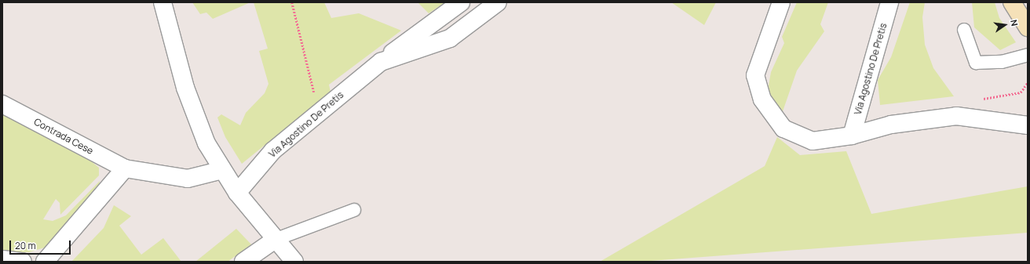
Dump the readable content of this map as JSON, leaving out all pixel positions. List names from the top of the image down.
{
  "streets": {
    "street": ["Via Agostino De Pretis", "Contrada Cese"]
  },
  "scale_bar": "20 m",
  "north": "right"
}
